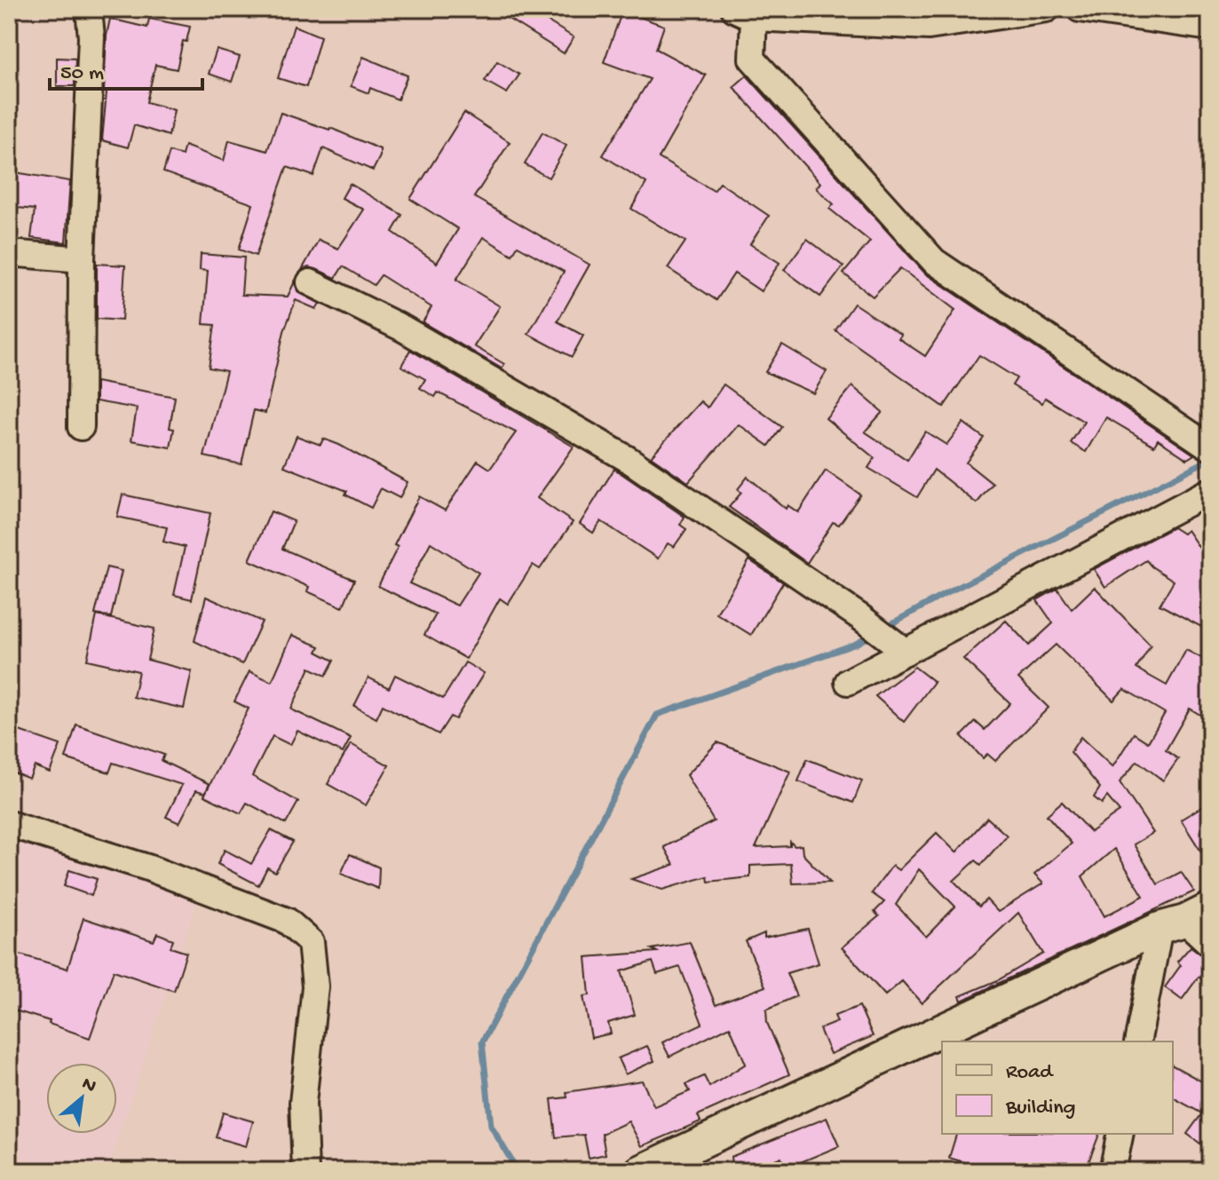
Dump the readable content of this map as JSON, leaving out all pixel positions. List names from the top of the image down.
{
  "legend": ["Road", "Building"],
  "scale_bar": "50 m",
  "north": "top right"
}
